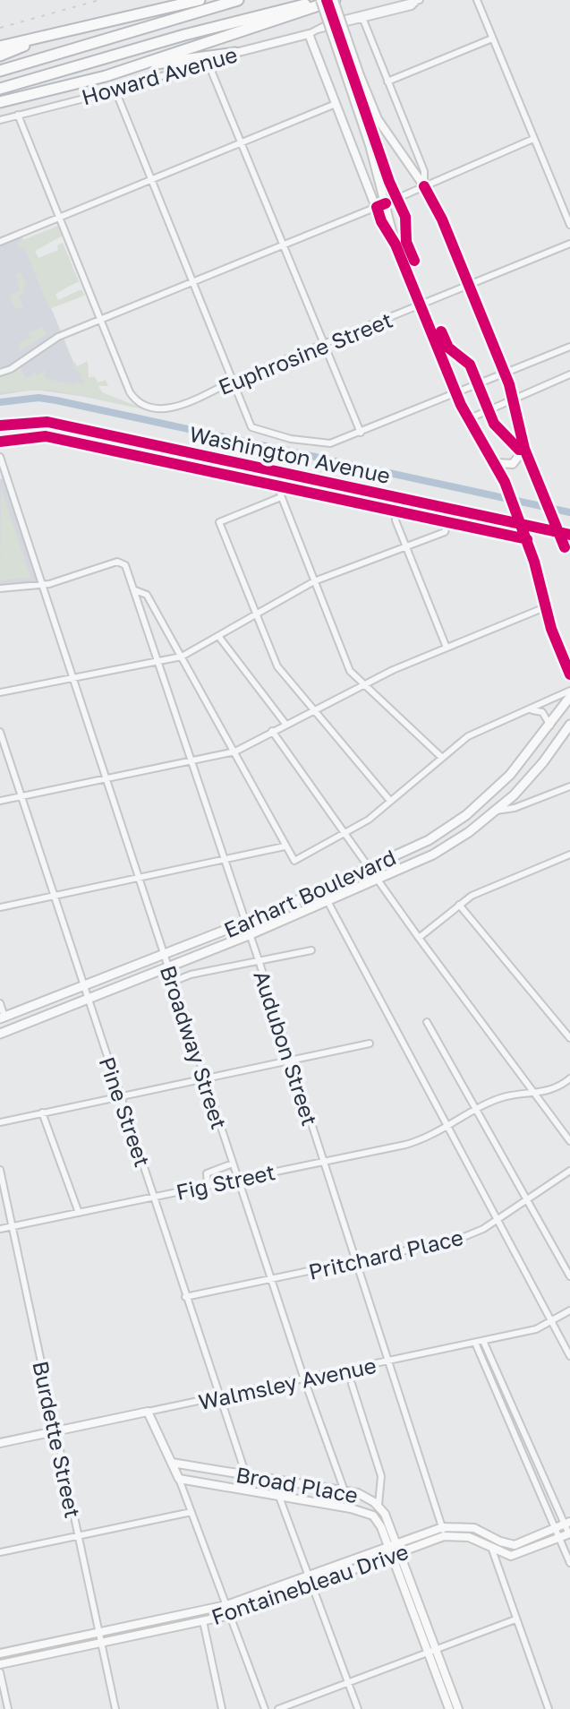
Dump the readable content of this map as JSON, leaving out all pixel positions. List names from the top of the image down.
{
  "streets": {
    "main road": ["Earhart Boulevard"],
    "street": [
      "Howard Avenue",
      "Euphrosine Street",
      "Washington Avenue",
      "Broadway Street",
      "Audubon Street",
      "Pine Street",
      "Fig Street",
      "Pritchard Place",
      "Walmsley Avenue",
      "Burdette Street",
      "Broad Place",
      "Fontainebleau Drive"
    ]
  },
  "crossings": [
    ["Earhart Boulevard", "Broadway Street"],
    ["Earhart Boulevard", "Audubon Street"],
    ["Earhart Boulevard", "Pine Street"],
    ["Broadway Street", "Audubon Street"],
    ["Broadway Street", "Fig Street"],
    ["Broadway Street", "Pritchard Place"],
    ["Broadway Street", "Walmsley Avenue"],
    ["Broadway Street", "Broad Place"],
    ["Audubon Street", "Fig Street"],
    ["Audubon Street", "Pritchard Place"],
    ["Audubon Street", "Walmsley Avenue"],
    ["Audubon Street", "Fontainebleau Drive"],
    ["Pine Street", "Fig Street"],
    ["Pine Street", "Pritchard Place"],
    ["Pine Street", "Walmsley Avenue"],
    ["Pine Street", "Broad Place"],
    ["Fig Street", "Burdette Street"],
    ["Walmsley Avenue", "Burdette Street"],
    ["Burdette Street", "Fontainebleau Drive"],
    ["Broad Place", "Fontainebleau Drive"]
  ]
}
